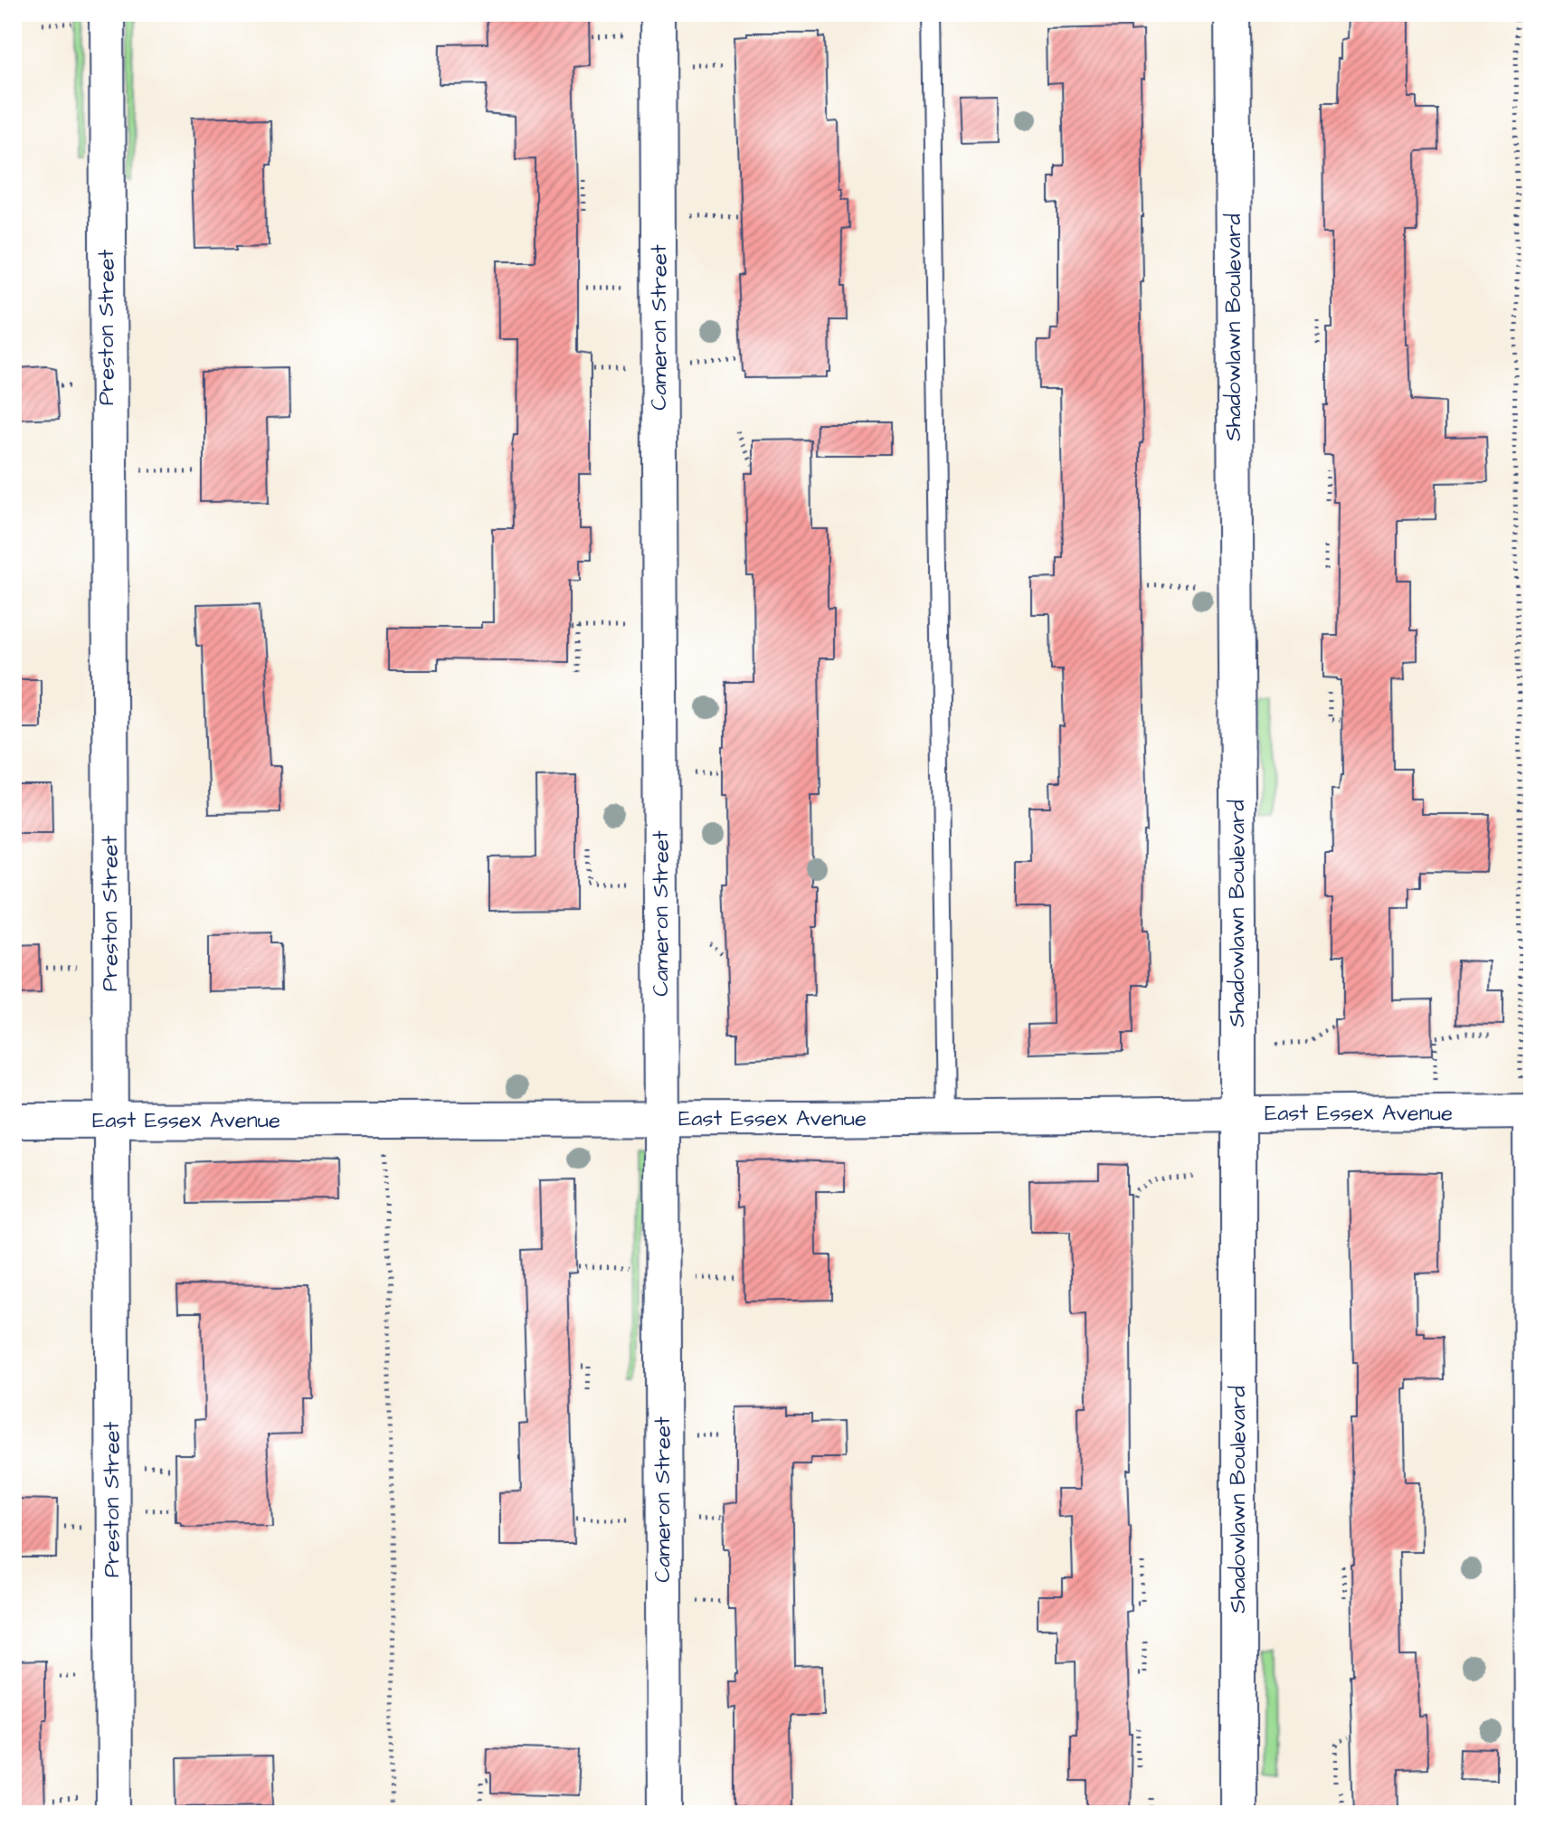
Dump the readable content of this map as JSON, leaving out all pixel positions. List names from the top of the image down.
{
  "streets": {
    "street": [
      "Preston Street",
      "Cameron Street",
      "Shadowlawn Boulevard",
      "East Essex Avenue"
    ]
  },
  "crossings": [
    ["Preston Street", "East Essex Avenue"],
    ["Cameron Street", "East Essex Avenue"],
    ["Shadowlawn Boulevard", "East Essex Avenue"]
  ]
}
